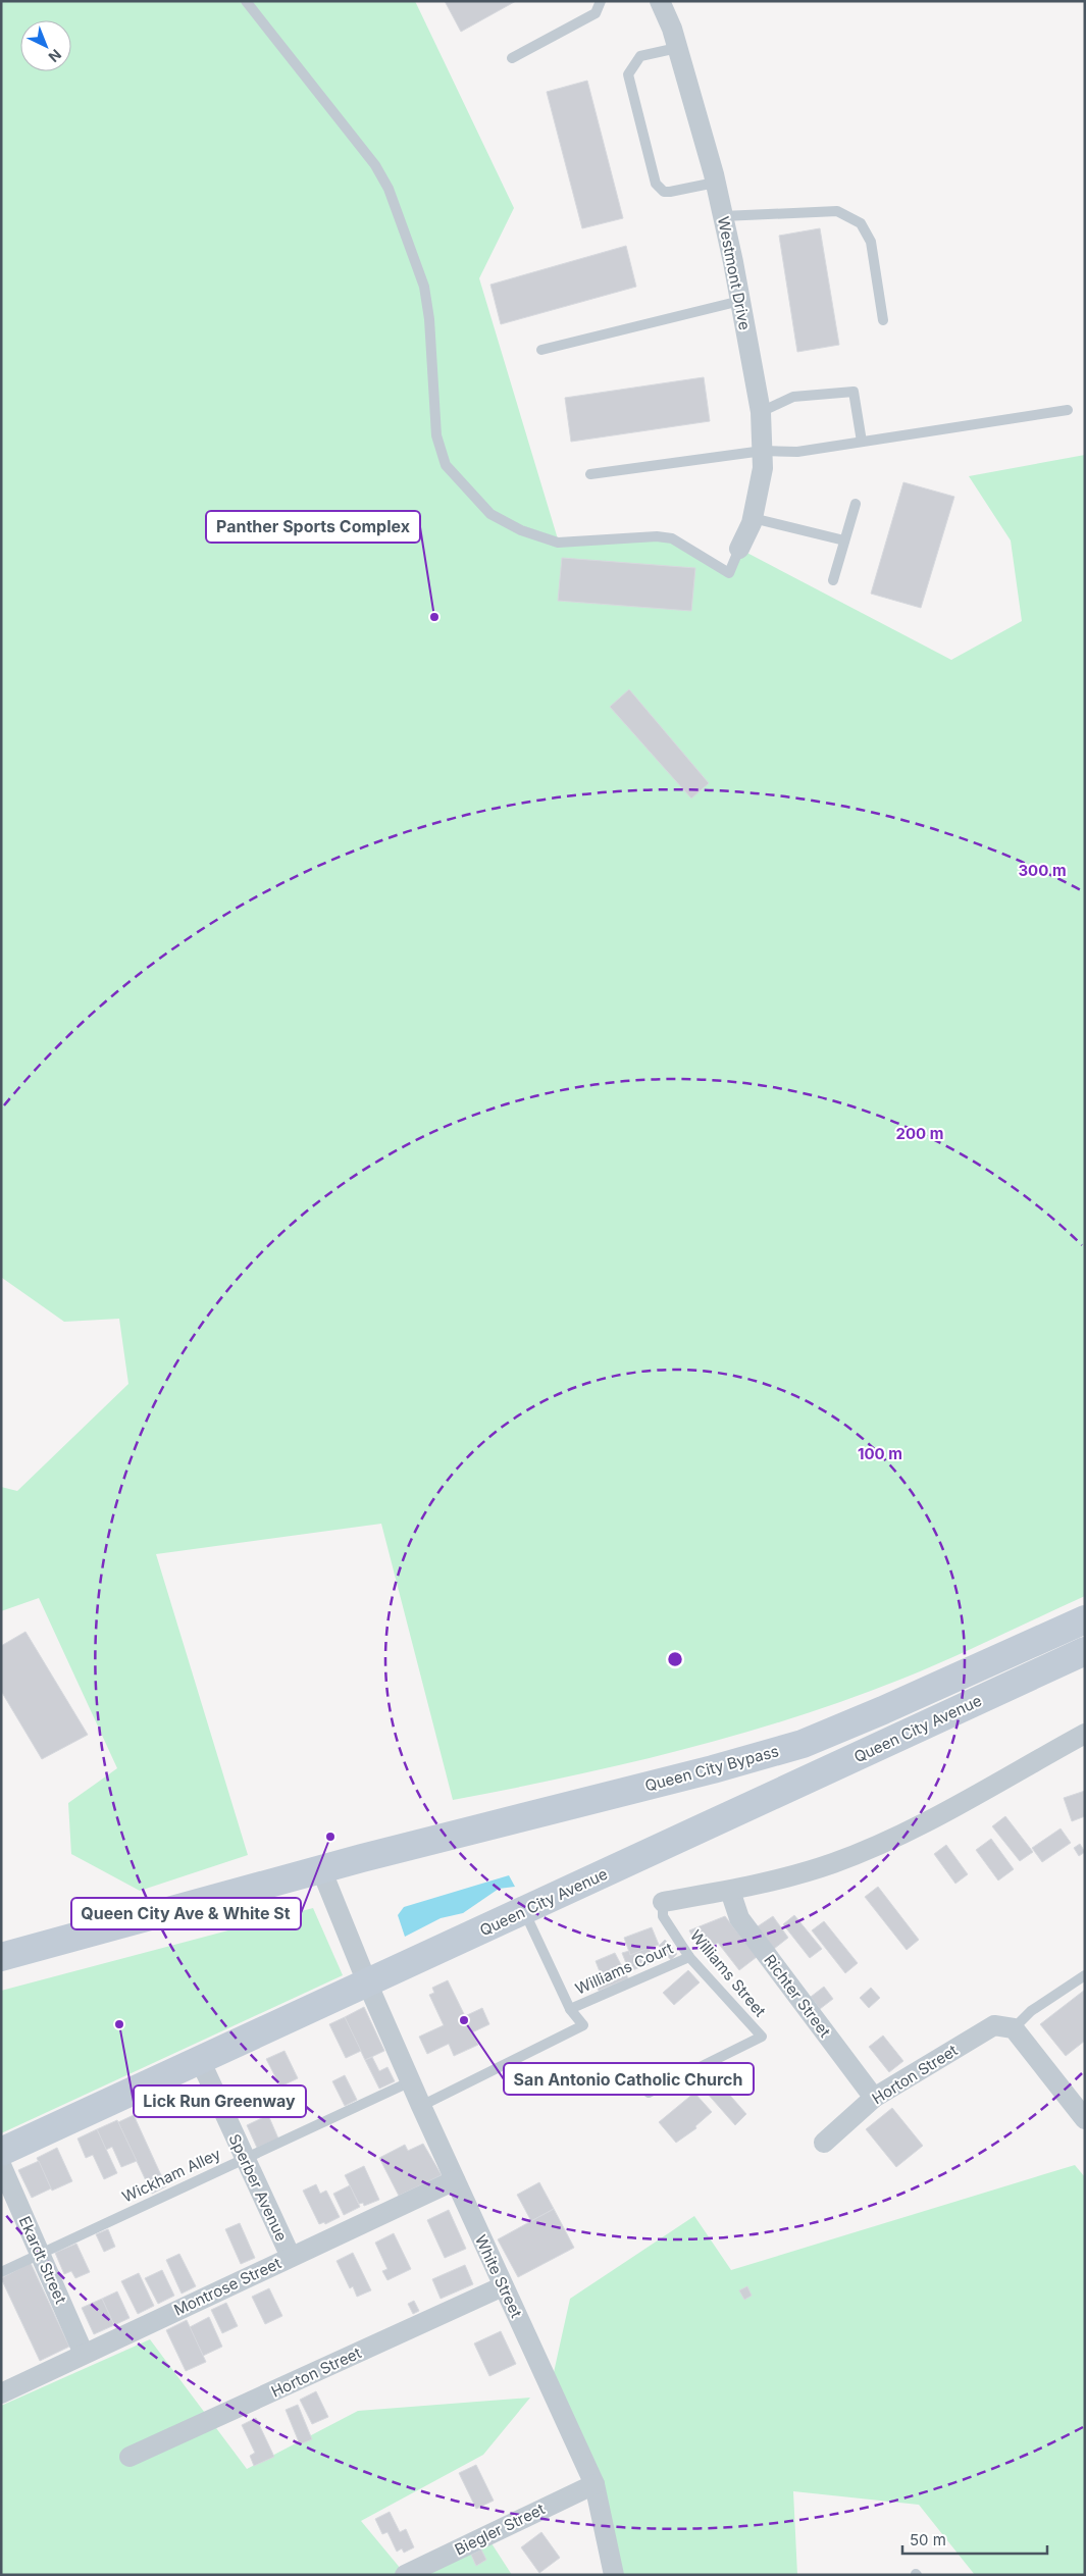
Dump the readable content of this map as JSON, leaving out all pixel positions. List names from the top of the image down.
{
  "streets": {
    "main road": ["Queen City Avenue", "Queen City Bypass"],
    "street": [
      "Westmont Drive",
      "Richter Street",
      "Horton Street",
      "Sperber Avenue",
      "Ekardt Street",
      "White Street",
      "Montrose Street",
      "Biegler Street"
    ],
    "lane": ["Williams Court", "Williams Street", "Wickham Alley"]
  },
  "crossings": [
    ["Queen City Avenue", "Sperber Avenue"],
    ["Queen City Avenue", "White Street"],
    ["Queen City Bypass", "White Street"],
    ["Williams Court", "Williams Street"],
    ["Richter Street", "Horton Street"],
    ["Horton Street", "White Street"],
    ["Wickham Alley", "Sperber Avenue"],
    ["Wickham Alley", "Ekardt Street"],
    ["Wickham Alley", "White Street"],
    ["Sperber Avenue", "Montrose Street"],
    ["Ekardt Street", "Montrose Street"],
    ["White Street", "Montrose Street"],
    ["White Street", "Biegler Street"]
  ],
  "places": [
    "Panther Sports Complex",
    "Queen City Ave & White St",
    "San Antonio Catholic Church",
    "Lick Run Greenway"
  ],
  "scale_bar": "50 m",
  "north": "bottom right",
  "rings": ["300 m", "200 m", "100 m"]
}
